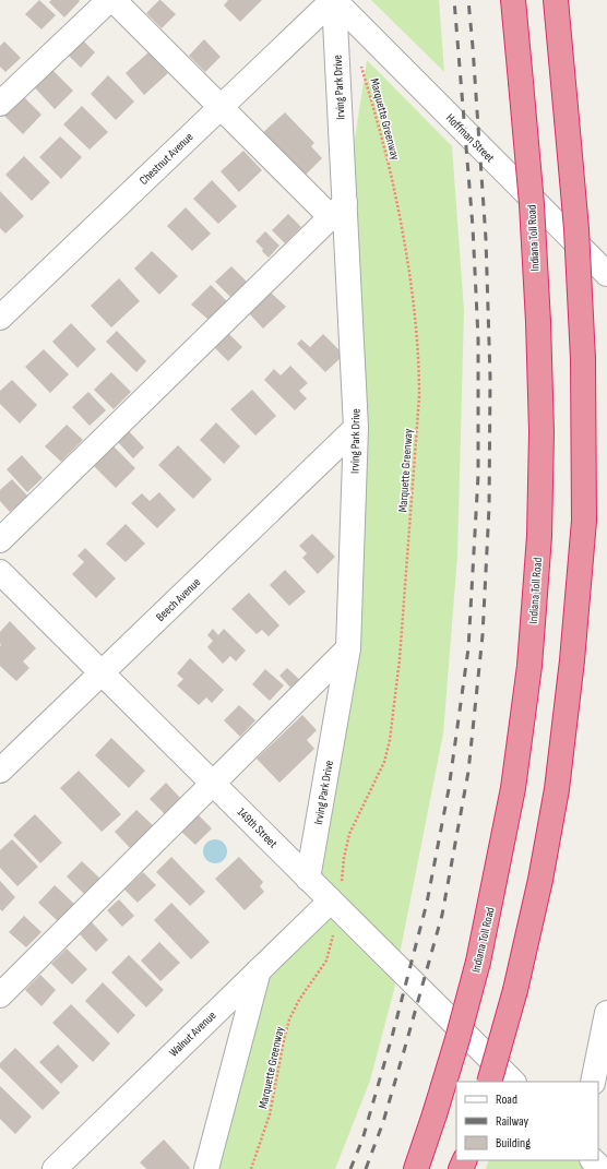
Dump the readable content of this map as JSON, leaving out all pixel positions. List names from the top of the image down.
{
  "streets": {
    "highway": ["Indiana Toll Road"],
    "street": [
      "Irving Park Drive",
      "Hoffman Street",
      "Chestnut Avenue",
      "Beech Avenue",
      "149th Street",
      "Walnut Avenue"
    ],
    "path": ["Marquette Greenway"]
  },
  "crossings": [
    ["Irving Park Drive", "Hoffman Street"],
    ["Irving Park Drive", "Chestnut Avenue"],
    ["Irving Park Drive", "Beech Avenue"],
    ["Irving Park Drive", "149th Street"],
    ["Hoffman Street", "Chestnut Avenue"],
    ["Beech Avenue", "149th Street"],
    ["149th Street", "Walnut Avenue"]
  ],
  "legend": ["Road", "Railway", "Building"]
}
